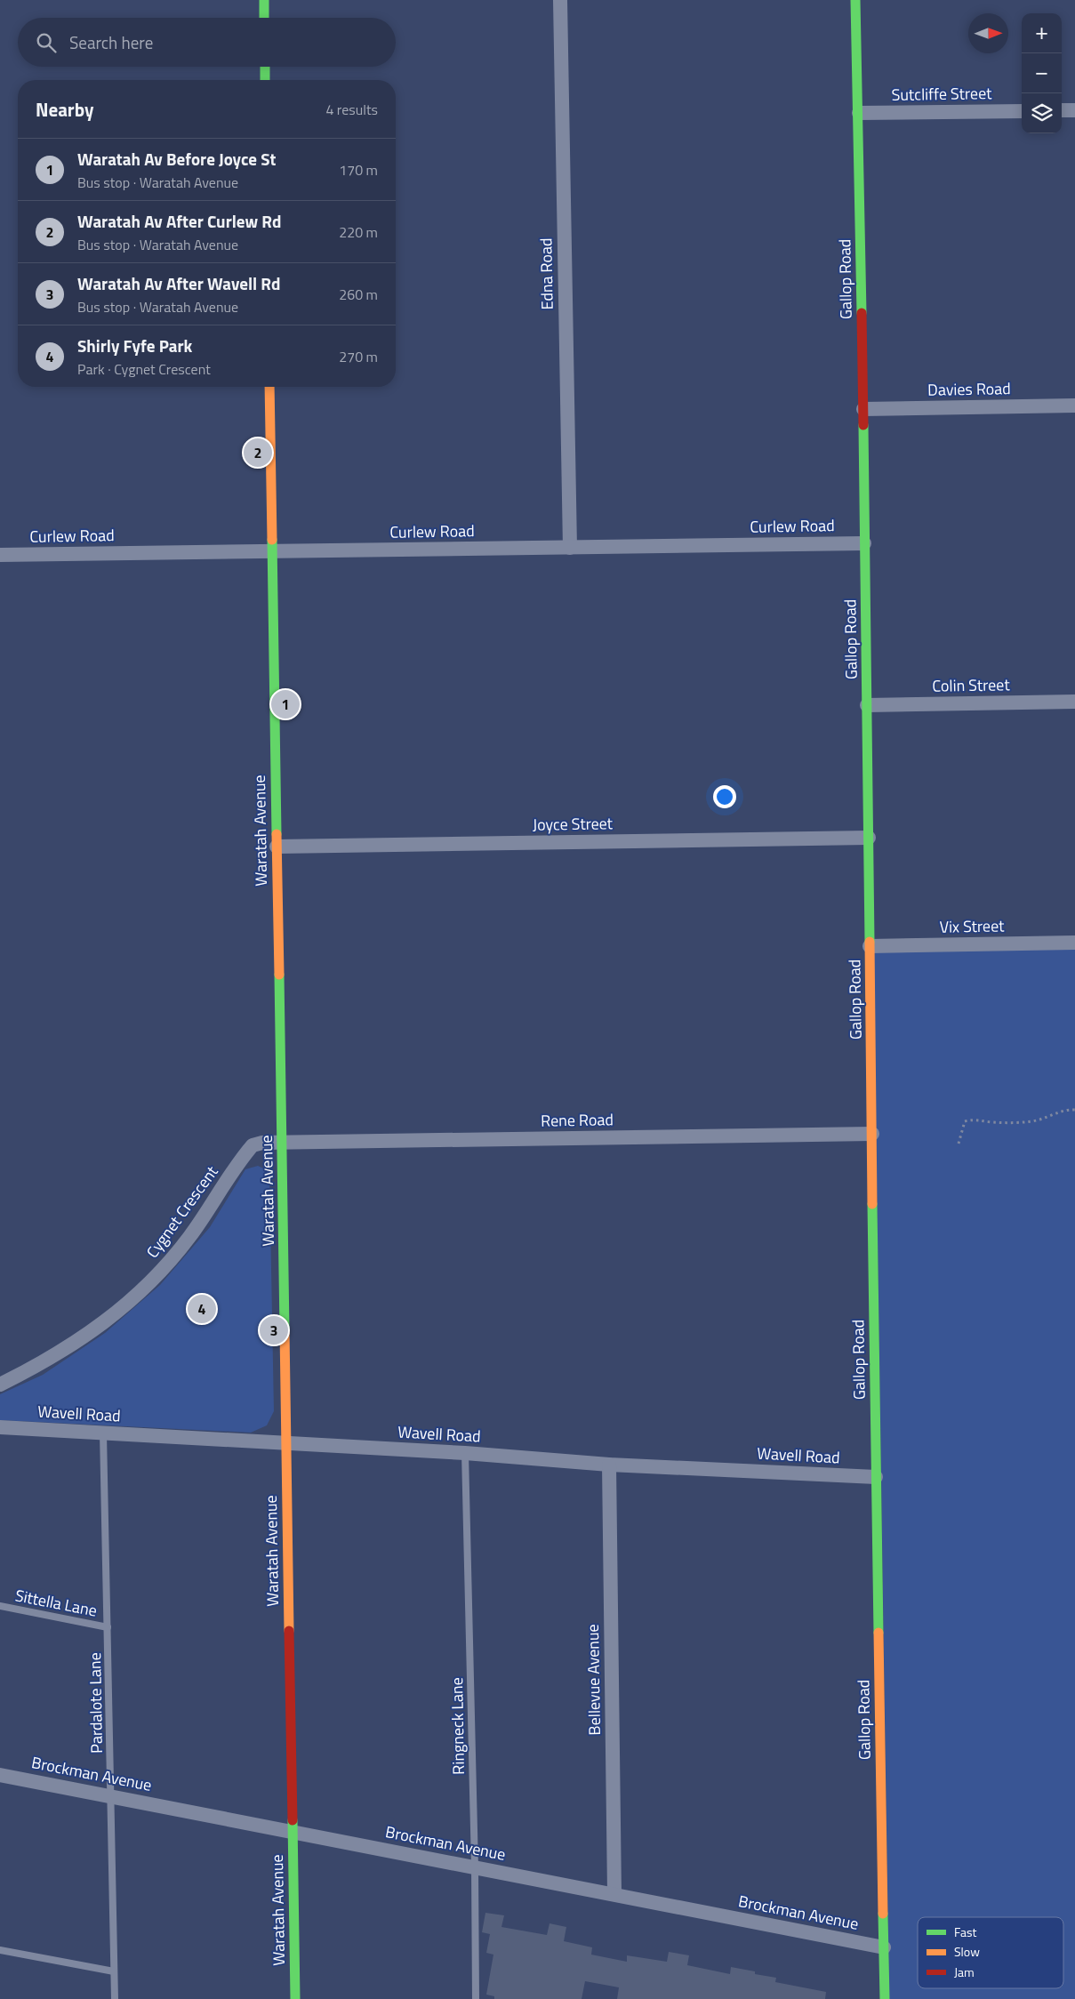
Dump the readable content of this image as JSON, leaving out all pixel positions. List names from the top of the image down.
{
  "streets": {
    "street": [
      "Sutcliffe Street",
      "Edna Road",
      "Gallop Road",
      "Davies Road",
      "Curlew Road",
      "Colin Street",
      "Joyce Street",
      "Waratah Avenue",
      "Vix Street",
      "Rene Road",
      "Cygnet Crescent",
      "Wavell Road",
      "Bellevue Avenue",
      "Brockman Avenue"
    ],
    "lane": ["Sittella Lane", "Pardalote Lane", "Ringneck Lane"]
  },
  "crossings": [
    ["Sutcliffe Street", "Gallop Road"],
    ["Edna Road", "Curlew Road"],
    ["Gallop Road", "Davies Road"],
    ["Gallop Road", "Curlew Road"],
    ["Gallop Road", "Colin Street"],
    ["Gallop Road", "Joyce Street"],
    ["Gallop Road", "Vix Street"],
    ["Gallop Road", "Rene Road"],
    ["Gallop Road", "Wavell Road"],
    ["Gallop Road", "Brockman Avenue"],
    ["Curlew Road", "Waratah Avenue"],
    ["Joyce Street", "Waratah Avenue"],
    ["Waratah Avenue", "Rene Road"],
    ["Waratah Avenue", "Cygnet Crescent"],
    ["Waratah Avenue", "Wavell Road"],
    ["Waratah Avenue", "Brockman Avenue"],
    ["Rene Road", "Cygnet Crescent"],
    ["Wavell Road", "Bellevue Avenue"],
    ["Wavell Road", "Pardalote Lane"],
    ["Wavell Road", "Ringneck Lane"],
    ["Sittella Lane", "Pardalote Lane"],
    ["Bellevue Avenue", "Brockman Avenue"],
    ["Pardalote Lane", "Brockman Avenue"],
    ["Ringneck Lane", "Brockman Avenue"]
  ],
  "legend": ["Fast", "Slow", "Jam"],
  "north": "right",
  "page": {
    "map_buttons": ["+", "−"],
    "search": "Search here",
    "heading": ["Nearby", "4 results"],
    "list": [
      {
        "mark": "1",
        "name": "Waratah Av Before Joyce St",
        "note": "Bus stop · Waratah Avenue",
        "value": "170 m"
      },
      {
        "mark": "2",
        "name": "Waratah Av After Curlew Rd",
        "note": "Bus stop · Waratah Avenue",
        "value": "220 m"
      },
      {
        "mark": "3",
        "name": "Waratah Av After Wavell Rd",
        "note": "Bus stop · Waratah Avenue",
        "value": "260 m"
      },
      {
        "mark": "4",
        "name": "Shirly Fyfe Park",
        "note": "Park · Cygnet Crescent",
        "value": "270 m"
      }
    ],
    "pins": [
      "2",
      "1",
      "4",
      "3"
    ]
  }
}
